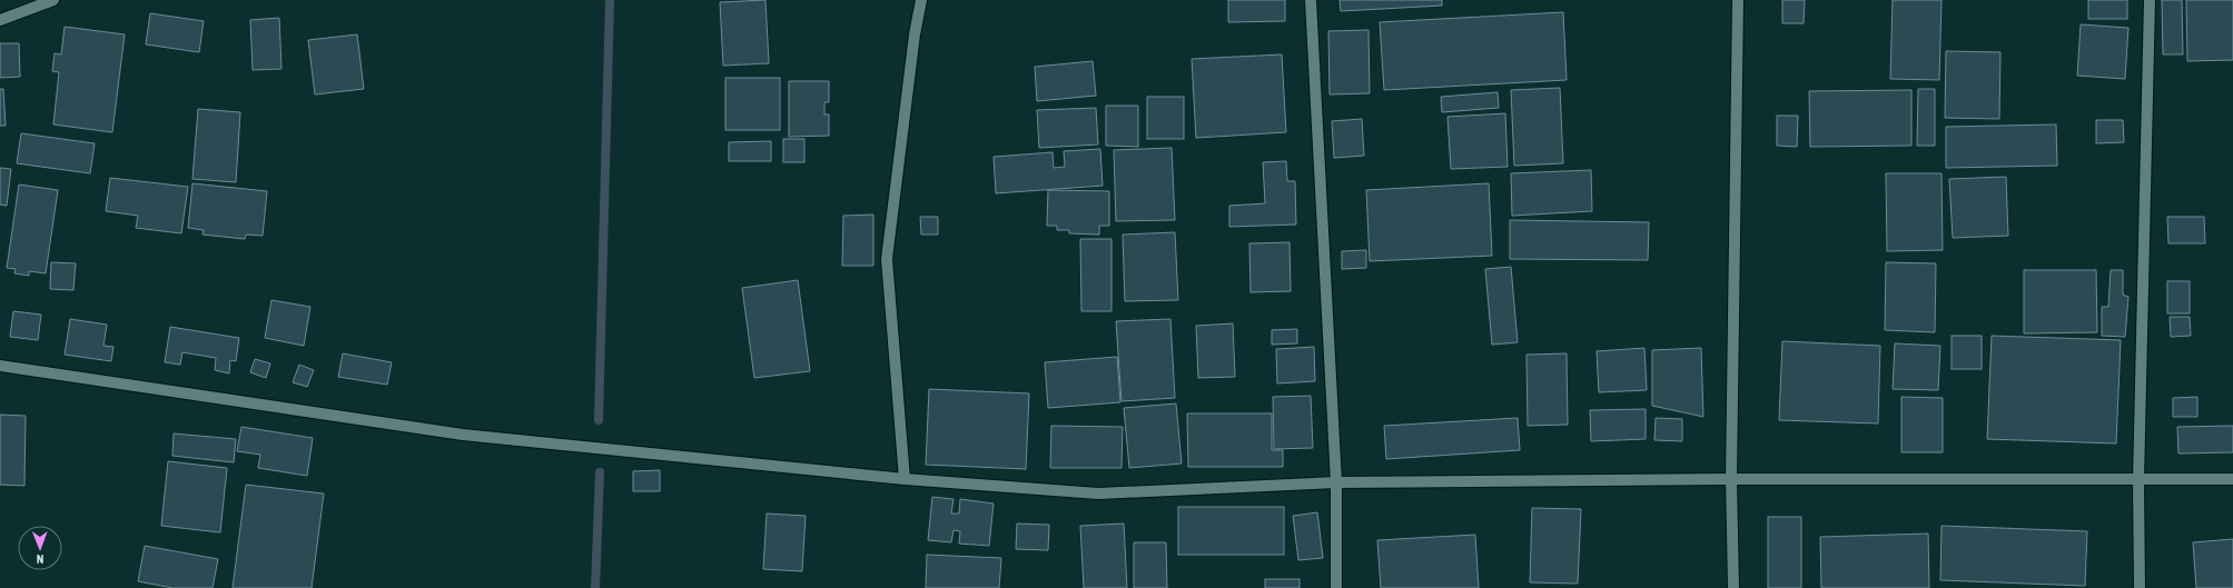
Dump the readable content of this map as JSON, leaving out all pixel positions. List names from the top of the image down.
{
  "north": "bottom"
}
